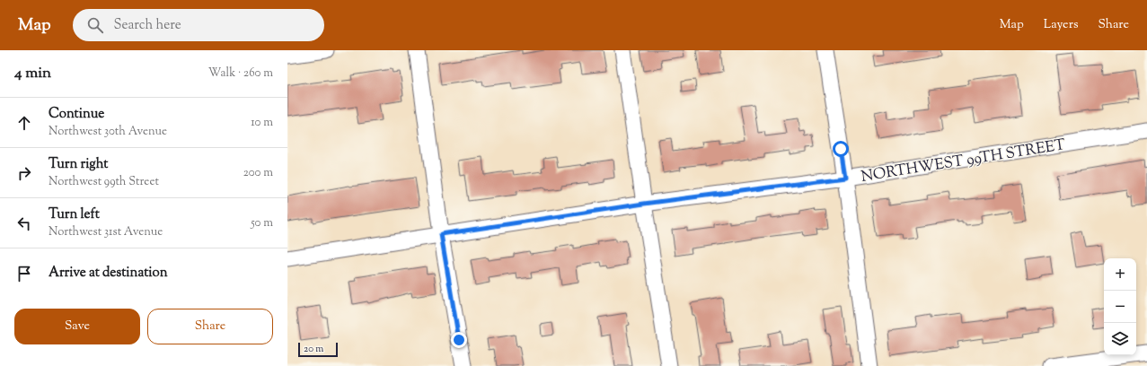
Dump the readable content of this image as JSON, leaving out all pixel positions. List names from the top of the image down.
{
  "streets": {
    "street": ["NORTHWEST 99TH STREET"]
  },
  "scale_bar": "20 m",
  "page": {
    "header": "Map",
    "search": "Search here",
    "nav": ["Map", "Layers", "Share"],
    "heading": ["4 min", "Walk · 260 m"],
    "list": [
      ["Continue", "Northwest 30th Avenue", "10 m"],
      ["Turn right", "Northwest 99th Street", "200 m"],
      ["Turn left", "Northwest 31st Avenue", "50 m"],
      "Arrive at destination"
    ],
    "map_buttons": ["+", "−"],
    "buttons": ["Save", "Share"],
    "scale": "20 m"
  }
}
